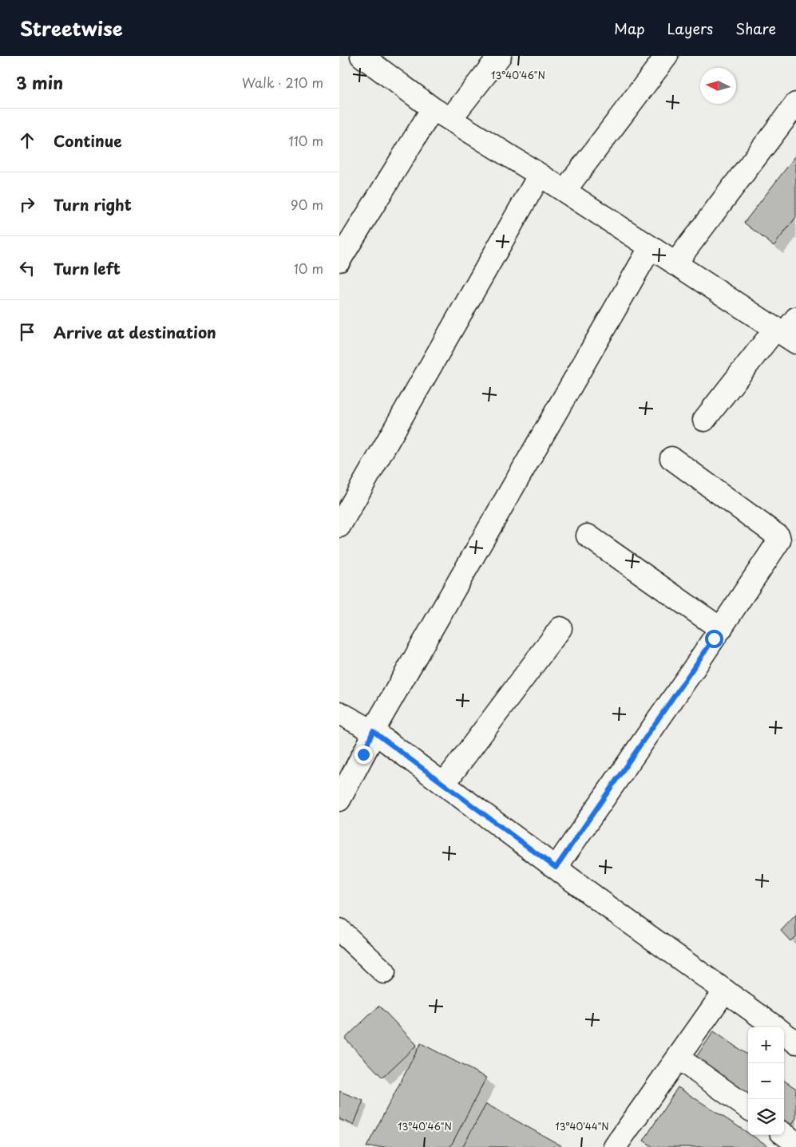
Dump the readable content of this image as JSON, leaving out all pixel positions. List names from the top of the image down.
{
  "north": "left",
  "page": {
    "header": "Streetwise",
    "nav": ["Map", "Layers", "Share"],
    "heading": ["3 min", "Walk · 210 m"],
    "list": [
      ["Continue", "110 m"],
      ["Turn right", "90 m"],
      ["Turn left", "10 m"],
      "Arrive at destination"
    ],
    "map_buttons": ["+", "−"]
  },
  "coordinates": ["13°40'46\"N", "13°40'44\"N"]
}
